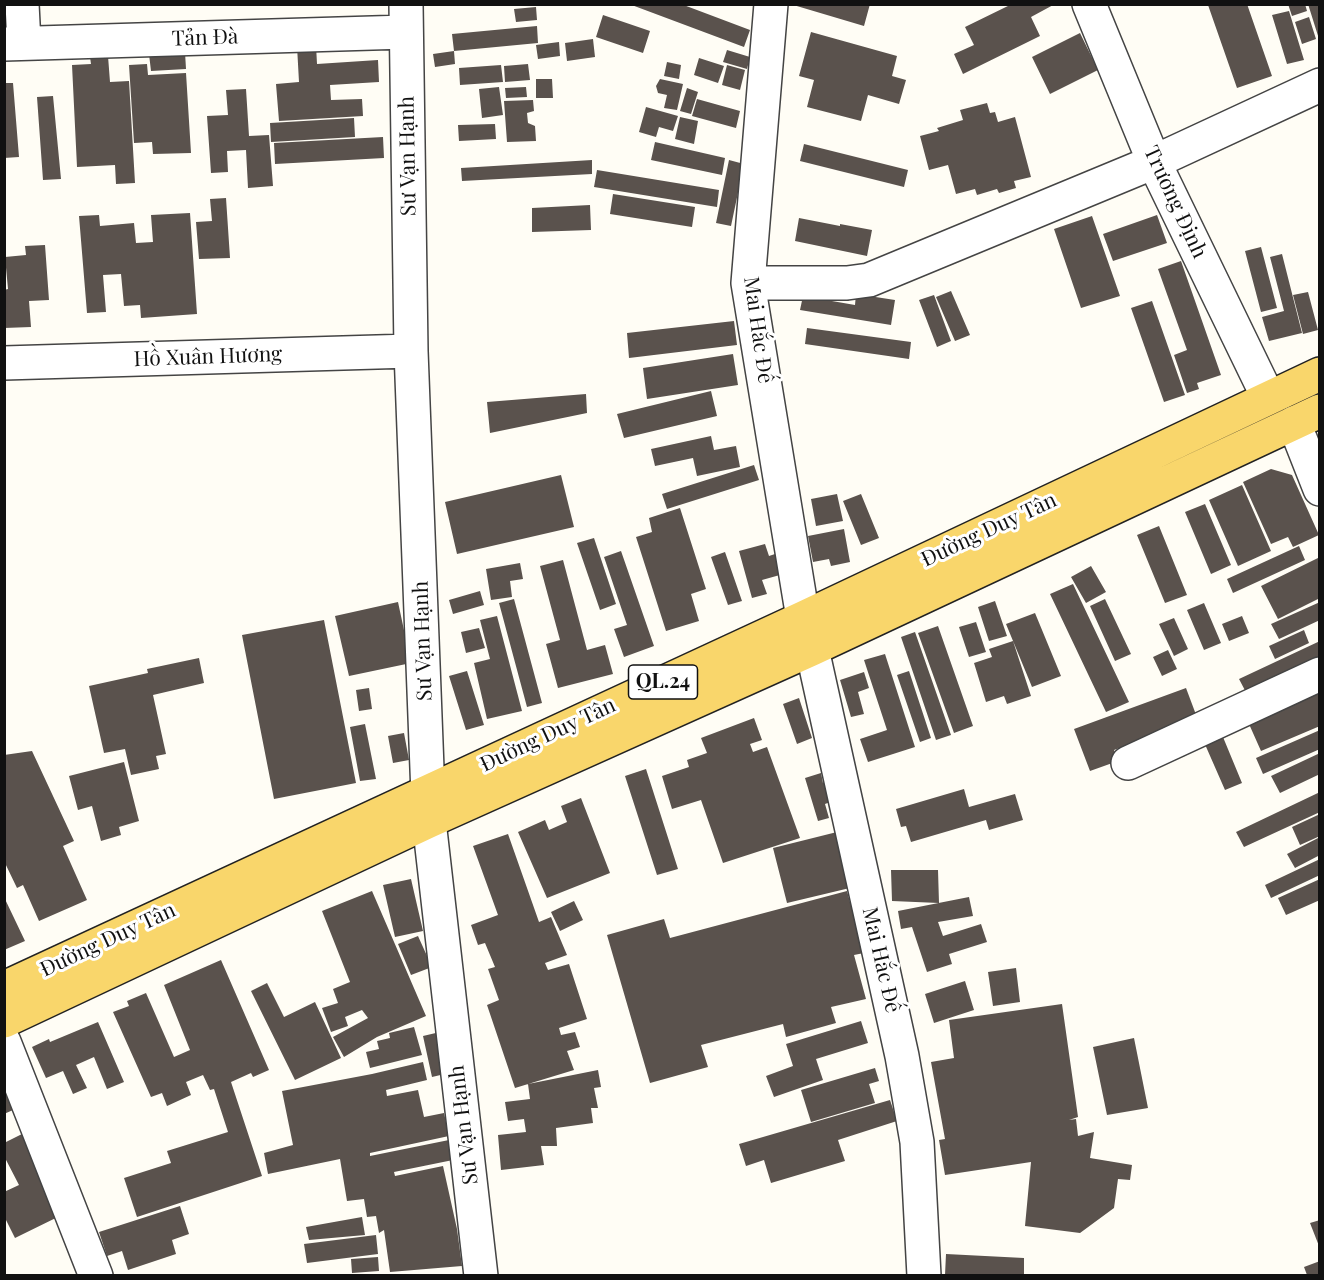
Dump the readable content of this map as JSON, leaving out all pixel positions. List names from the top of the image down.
{
  "streets": {
    "main road": ["Đường Duy Tân", "QL.24"],
    "street": [
      "Tản Đà",
      "Sư Vạn Hạnh",
      "Trương Định",
      "Mai Hắc Đế",
      "Hồ Xuân Hương"
    ]
  },
  "crossings": [
    ["Tản Đà", "Sư Vạn Hạnh"],
    ["Sư Vạn Hạnh", "Hồ Xuân Hương"],
    ["Sư Vạn Hạnh", "Đường Duy Tân"],
    ["Trương Định", "Đường Duy Tân"],
    ["Mai Hắc Đế", "Đường Duy Tân"]
  ]
}
